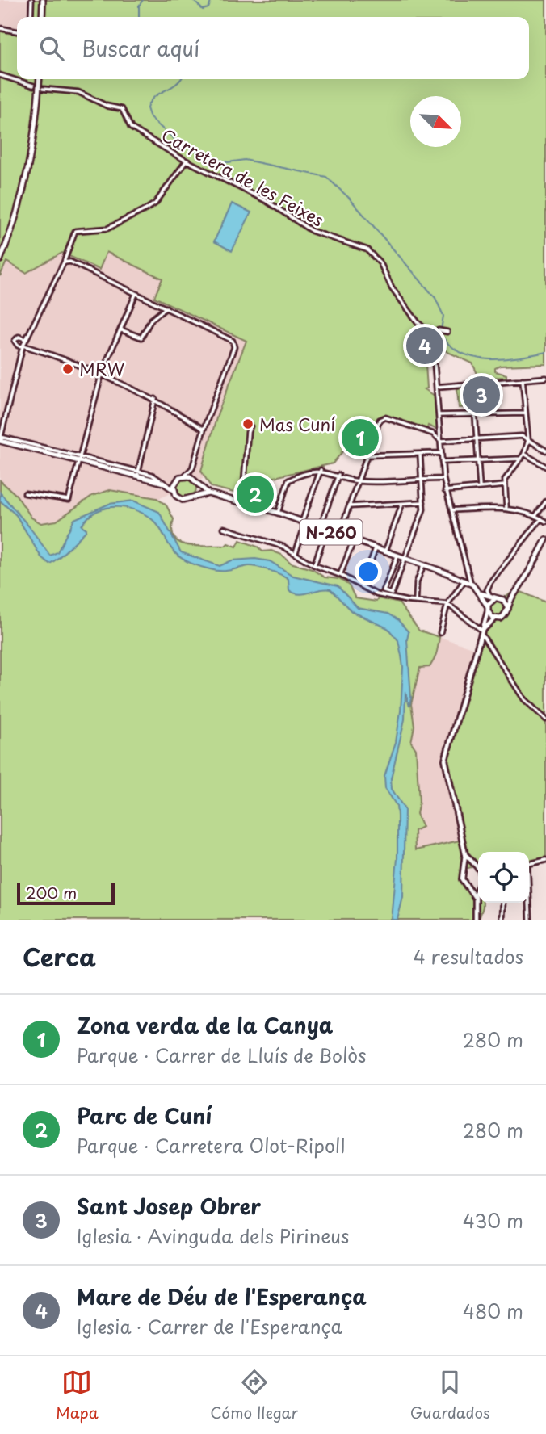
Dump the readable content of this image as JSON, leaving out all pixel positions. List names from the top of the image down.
{
  "streets": {
    "main road": ["N-260"],
    "street": ["Carretera de les Feixes"]
  },
  "crossings": [
    ["Carretera de les Feixes", "N-260"]
  ],
  "places": ["MRW", "Mas Cuní"],
  "scale_bar": "200 m",
  "north": "bottom right",
  "page": {
    "search": "Buscar aquí",
    "pins": [
      "4",
      "3",
      "1",
      "2"
    ],
    "scale": "200 m",
    "heading": ["Cerca", "4 resultados"],
    "list": [
      {
        "mark": "1",
        "name": "Zona verda de la Canya",
        "note": "Parque · Carrer de Lluís de Bolòs",
        "value": "280 m"
      },
      {
        "mark": "2",
        "name": "Parc de Cuní",
        "note": "Parque · Carretera Olot-Ripoll",
        "value": "280 m"
      },
      {
        "mark": "3",
        "name": "Sant Josep Obrer",
        "note": "Iglesia · Avinguda dels Pirineus",
        "value": "430 m"
      },
      {
        "mark": "4",
        "name": "Mare de Déu de l'Esperança",
        "note": "Iglesia · Carrer de l'Esperança",
        "value": "480 m"
      }
    ],
    "nav": ["Mapa", "Cómo llegar", "Guardados"]
  }
}
